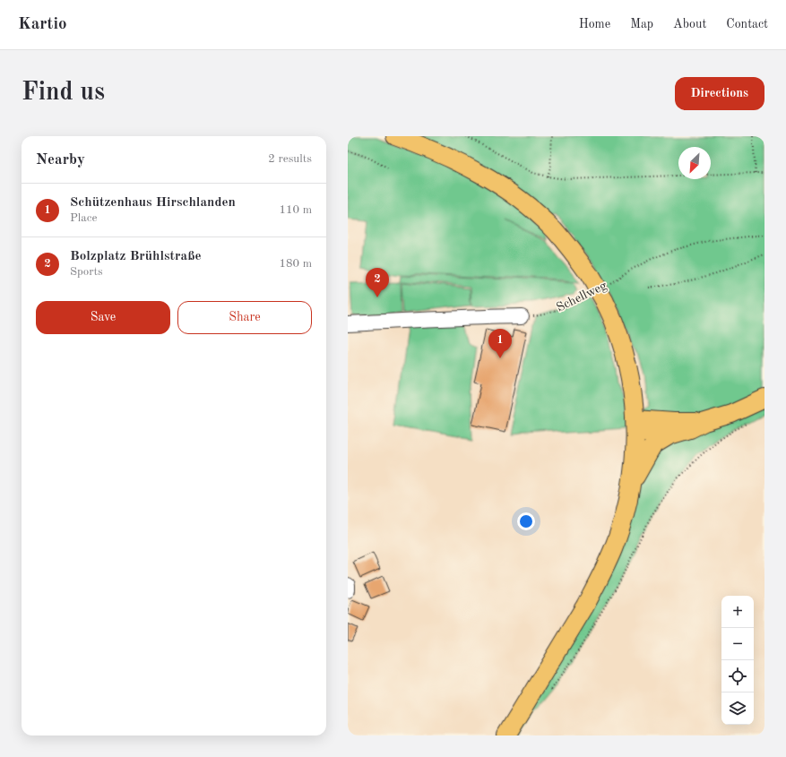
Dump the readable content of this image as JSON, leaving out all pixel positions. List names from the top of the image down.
{
  "streets": {
    "path": ["Schellweg"]
  },
  "north": "bottom left",
  "page": {
    "header": "Kartio",
    "nav": [
      "Home",
      "Map",
      "About",
      "Contact"
    ],
    "buttons": [
      "Directions",
      ["Save", "Share"]
    ],
    "title": "Find us",
    "heading": ["Nearby", "2 results"],
    "list": [
      {
        "mark": "1",
        "name": "Schützenhaus Hirschlanden",
        "note": "Place",
        "value": "110 m"
      },
      {
        "mark": "2",
        "name": "Bolzplatz Brühlstraße",
        "note": "Sports",
        "value": "180 m"
      }
    ],
    "pins": ["2", "1"],
    "map_buttons": ["+", "−"]
  }
}
